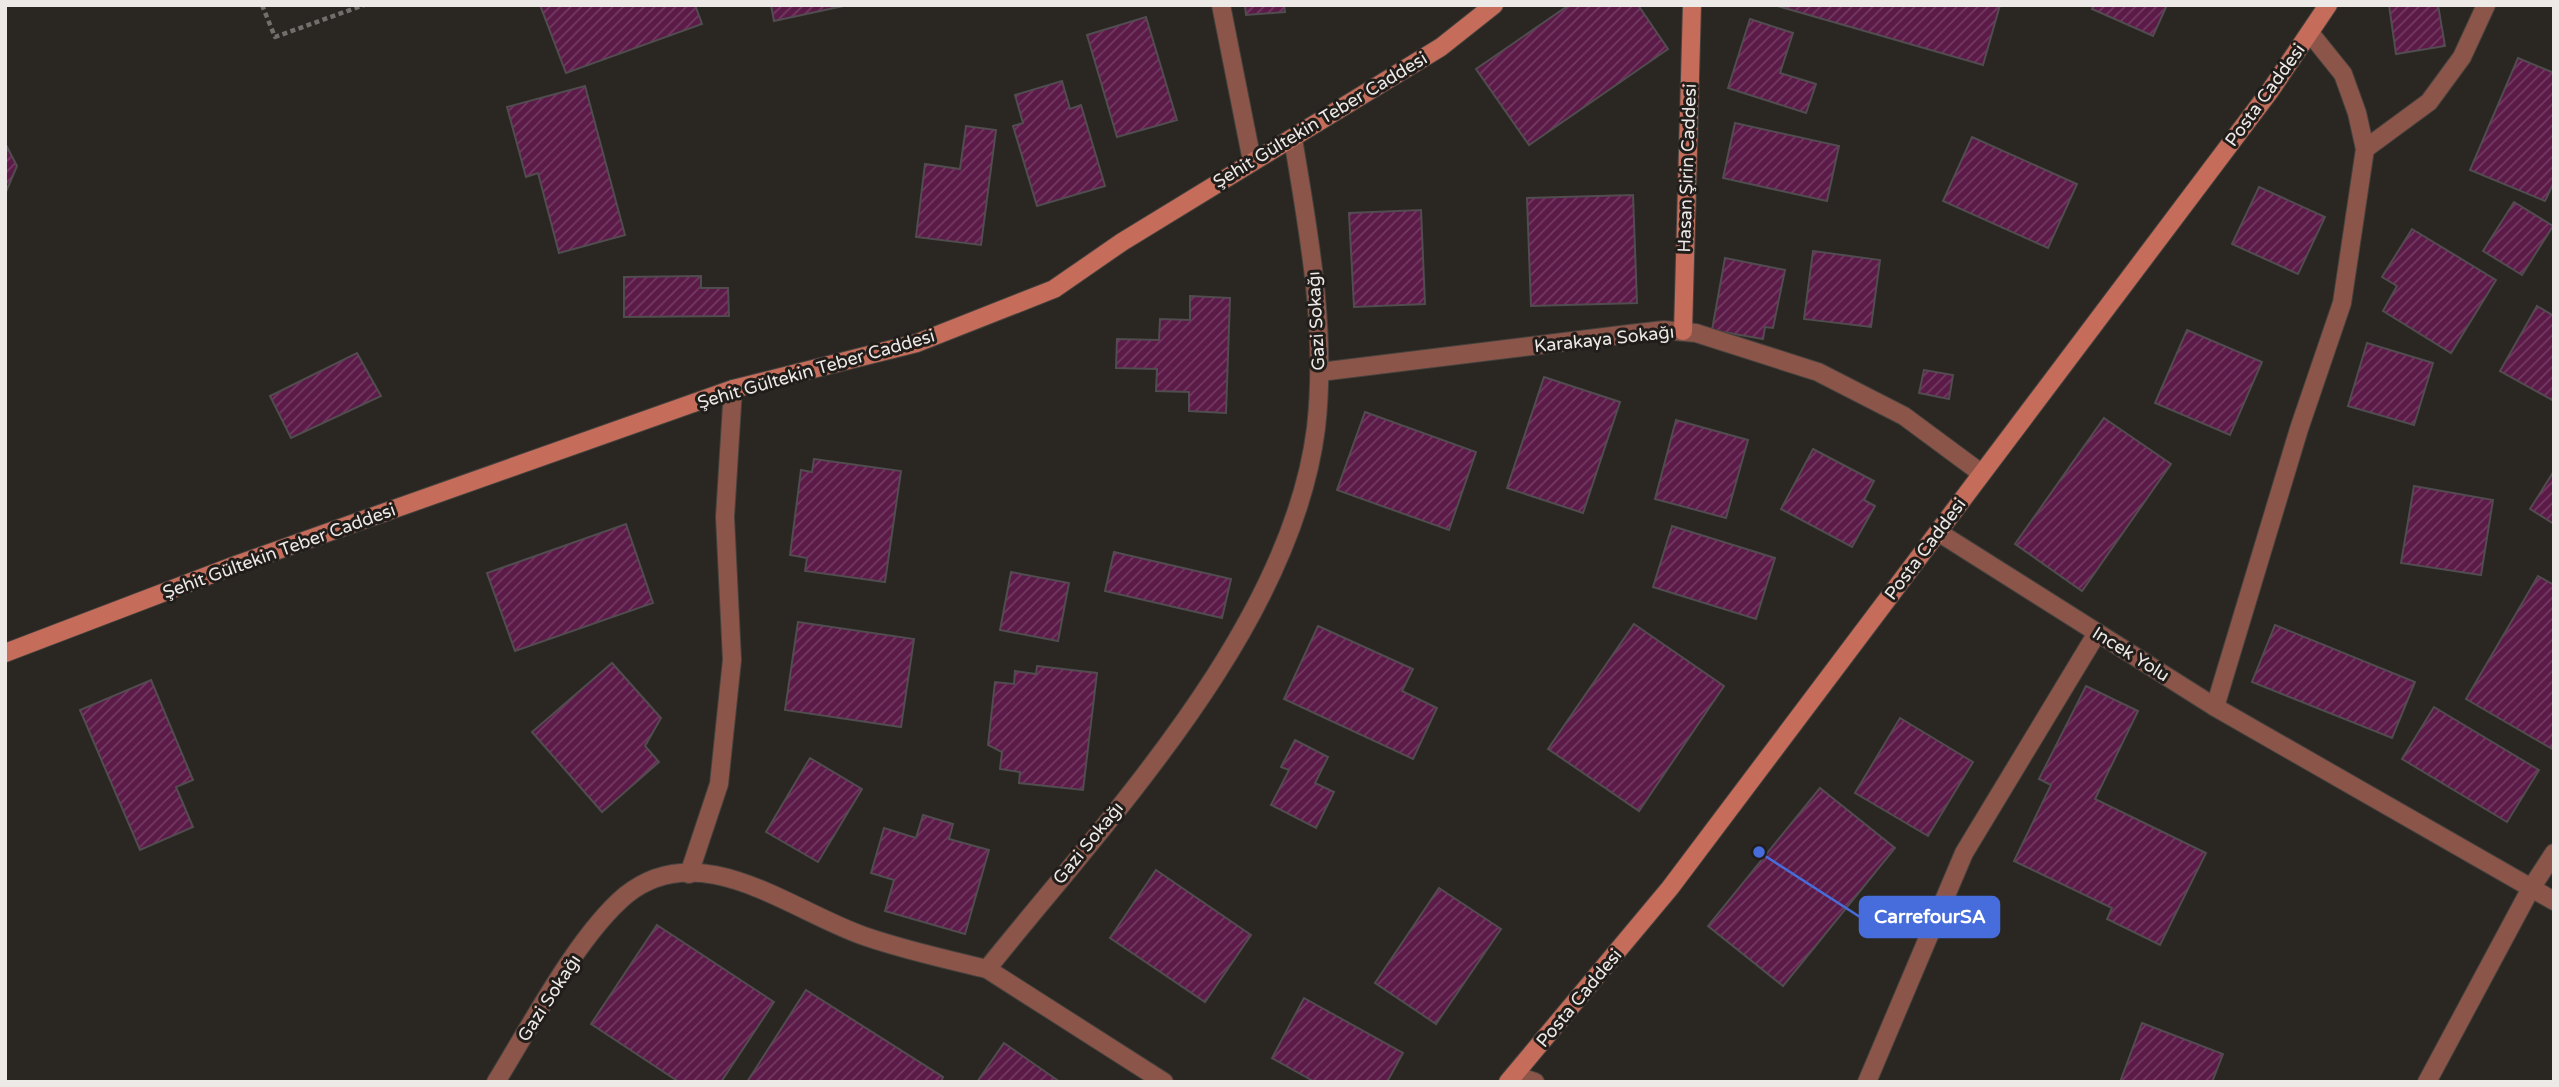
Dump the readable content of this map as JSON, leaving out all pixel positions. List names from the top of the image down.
{
  "streets": {
    "street": [
      "Posta Caddesi",
      "Şehit Gültekin Teber Caddesi",
      "Hasan Şirin Caddesi",
      "Gazi Sokağı",
      "Karakaya Sokağı",
      "Incek Yolu"
    ]
  },
  "crossings": [
    ["Posta Caddesi", "Karakaya Sokağı"],
    ["Posta Caddesi", "Incek Yolu"],
    ["Şehit Gültekin Teber Caddesi", "Gazi Sokağı"],
    ["Hasan Şirin Caddesi", "Karakaya Sokağı"],
    ["Gazi Sokağı", "Karakaya Sokağı"]
  ],
  "places": ["CarrefourSA"]
}
